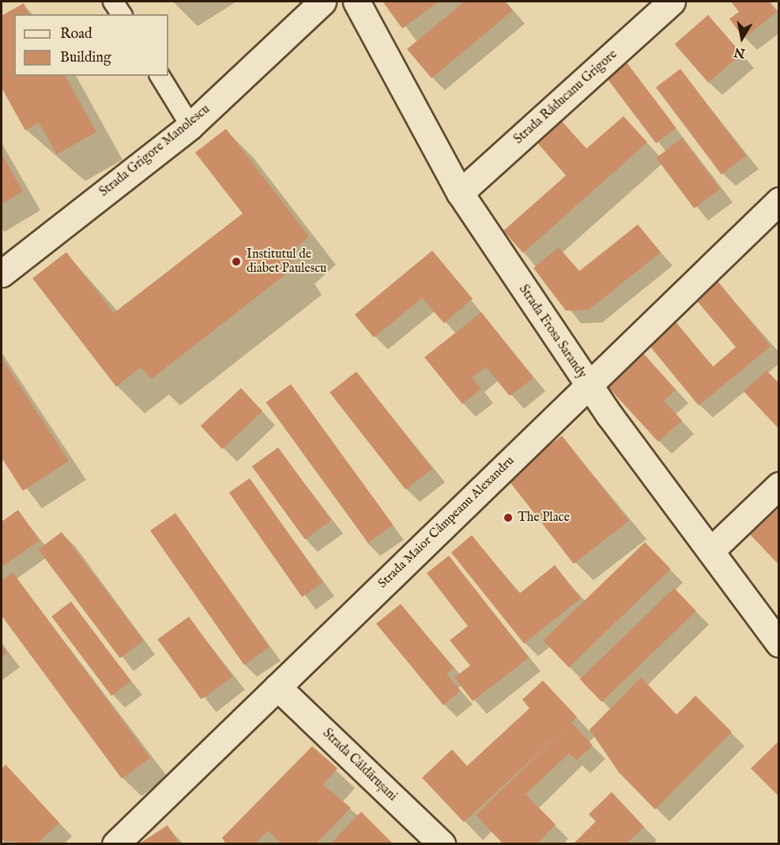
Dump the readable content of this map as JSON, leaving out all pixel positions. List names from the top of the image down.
{
  "streets": {
    "street": [
      "Strada Răducanu Grigore",
      "Strada Grigore Manolescu",
      "Strada Frosa Sarandy",
      "Strada Maior Câmpeanu Alexandru",
      "Strada Căldărușani"
    ]
  },
  "crossings": [
    ["Strada Răducanu Grigore", "Strada Frosa Sarandy"],
    ["Strada Frosa Sarandy", "Strada Maior Câmpeanu Alexandru"],
    ["Strada Maior Câmpeanu Alexandru", "Strada Căldărușani"]
  ],
  "places": ["Institutul de diabet Paulescu", "The Place"],
  "legend": ["Road", "Building"],
  "north": "bottom"
}
